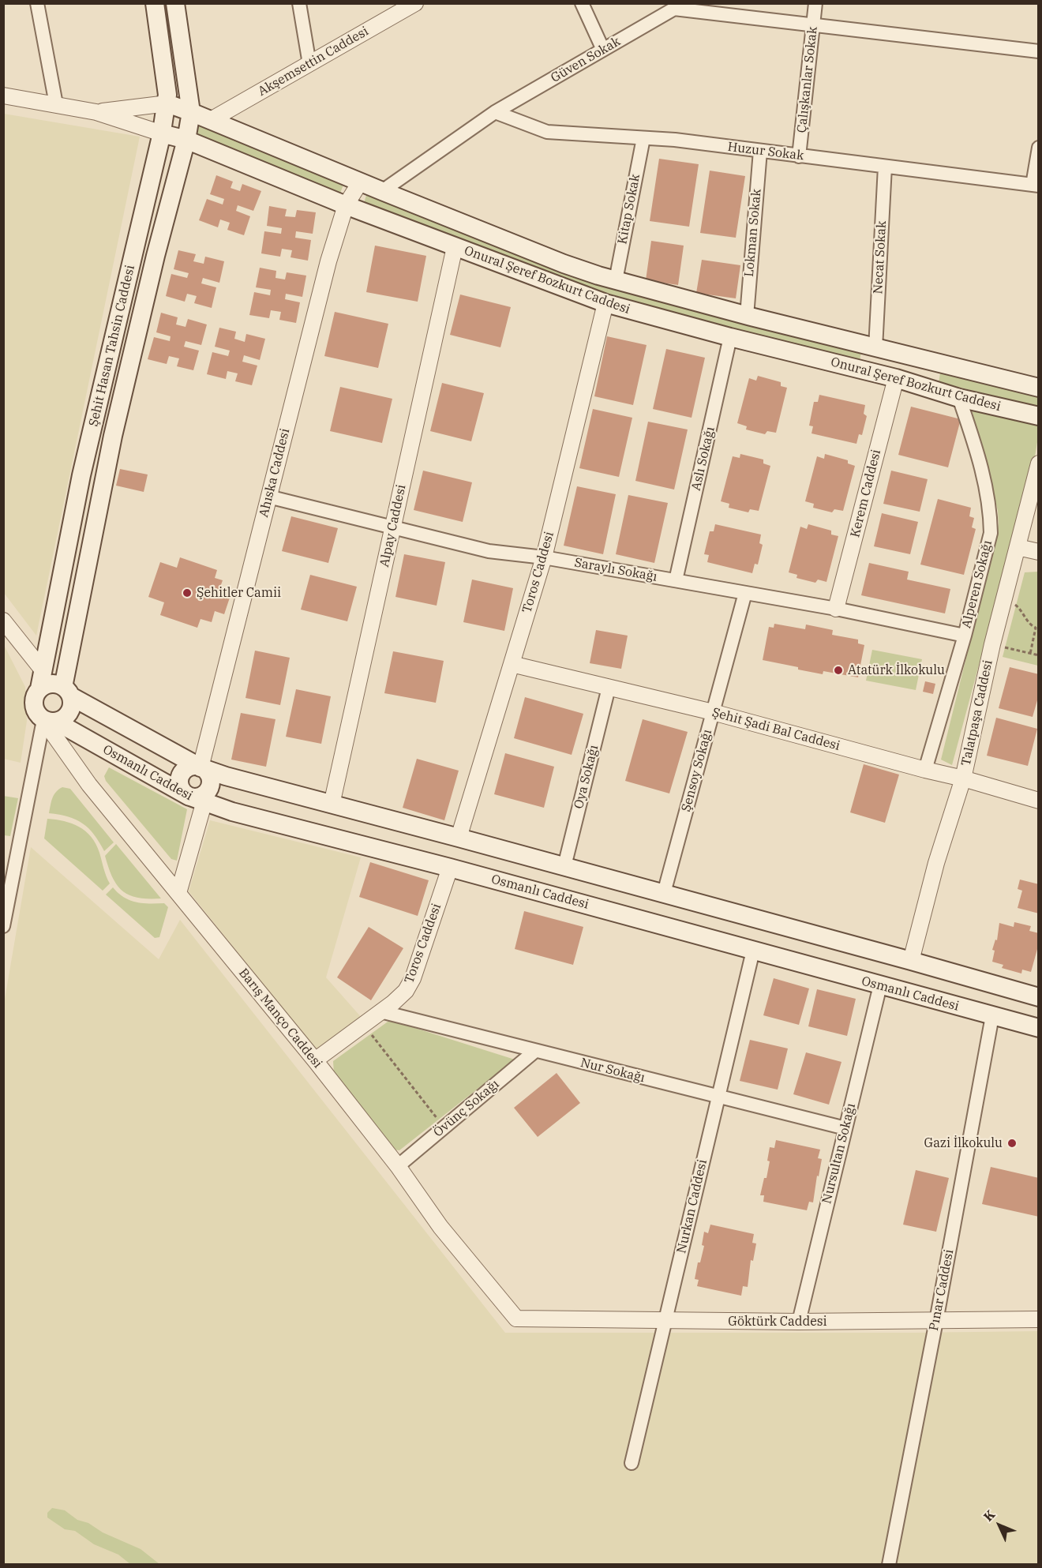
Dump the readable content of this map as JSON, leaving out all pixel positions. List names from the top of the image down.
{
  "streets": {
    "main road": ["Onural Şeref Bozkurt Caddesi", "Şehit Hasan Tahsin Caddesi", "Osmanlı Caddesi"],
    "street": [
      "Güven Sokak",
      "Akşemsettin Caddesi",
      "Çalışkanlar Sokak",
      "Huzur Sokak",
      "Kitap Sokak",
      "Lokman Sokak",
      "Necat Sokak",
      "Aslı Sokağı",
      "Ahıska Caddesi",
      "Kerem Caddesi",
      "Alpay Caddesi",
      "Saraylı Sokağı",
      "Toros Caddesi",
      "Alperen Sokağı",
      "Talatpaşa Caddesi",
      "Şehit Şadi Bal Caddesi",
      "Şensoy Sokağı",
      "Oya Sokağı",
      "Barış Manço Caddesi",
      "Nur Sokağı",
      "Övünç Sokağı",
      "Nursultan Sokağı",
      "Nurkan Caddesi",
      "Pınar Caddesi",
      "Göktürk Caddesi"
    ]
  },
  "crossings": [
    ["Güven Sokak", "Çalışkanlar Sokak"],
    ["Güven Sokak", "Huzur Sokak"],
    ["Güven Sokak", "Onural Şeref Bozkurt Caddesi"],
    ["Akşemsettin Caddesi", "Onural Şeref Bozkurt Caddesi"],
    ["Çalışkanlar Sokak", "Huzur Sokak"],
    ["Huzur Sokak", "Kitap Sokak"],
    ["Huzur Sokak", "Lokman Sokak"],
    ["Huzur Sokak", "Necat Sokak"],
    ["Kitap Sokak", "Onural Şeref Bozkurt Caddesi"],
    ["Lokman Sokak", "Onural Şeref Bozkurt Caddesi"],
    ["Necat Sokak", "Onural Şeref Bozkurt Caddesi"],
    ["Onural Şeref Bozkurt Caddesi", "Şehit Hasan Tahsin Caddesi"],
    ["Onural Şeref Bozkurt Caddesi", "Aslı Sokağı"],
    ["Onural Şeref Bozkurt Caddesi", "Ahıska Caddesi"],
    ["Onural Şeref Bozkurt Caddesi", "Kerem Caddesi"],
    ["Onural Şeref Bozkurt Caddesi", "Alpay Caddesi"],
    ["Onural Şeref Bozkurt Caddesi", "Toros Caddesi"],
    ["Onural Şeref Bozkurt Caddesi", "Alperen Sokağı"],
    ["Şehit Hasan Tahsin Caddesi", "Osmanlı Caddesi"],
    ["Şehit Hasan Tahsin Caddesi", "Barış Manço Caddesi"],
    ["Aslı Sokağı", "Saraylı Sokağı"],
    ["Ahıska Caddesi", "Saraylı Sokağı"],
    ["Kerem Caddesi", "Saraylı Sokağı"],
    ["Alpay Caddesi", "Saraylı Sokağı"],
    ["Saraylı Sokağı", "Toros Caddesi"],
    ["Saraylı Sokağı", "Alperen Sokağı"],
    ["Saraylı Sokağı", "Şensoy Sokağı"],
    ["Toros Caddesi", "Şehit Şadi Bal Caddesi"],
    ["Toros Caddesi", "Osmanlı Caddesi"],
    ["Toros Caddesi", "Barış Manço Caddesi"],
    ["Toros Caddesi", "Nur Sokağı"],
    ["Alperen Sokağı", "Şehit Şadi Bal Caddesi"],
    ["Talatpaşa Caddesi", "Şehit Şadi Bal Caddesi"],
    ["Şehit Şadi Bal Caddesi", "Şensoy Sokağı"],
    ["Şehit Şadi Bal Caddesi", "Oya Sokağı"],
    ["Osmanlı Caddesi", "Barış Manço Caddesi"],
    ["Osmanlı Caddesi", "Nursultan Sokağı"],
    ["Osmanlı Caddesi", "Nurkan Caddesi"],
    ["Osmanlı Caddesi", "Pınar Caddesi"],
    ["Barış Manço Caddesi", "Övünç Sokağı"],
    ["Barış Manço Caddesi", "Göktürk Caddesi"],
    ["Nur Sokağı", "Övünç Sokağı"],
    ["Nur Sokağı", "Nursultan Sokağı"],
    ["Nur Sokağı", "Nurkan Caddesi"],
    ["Nursultan Sokağı", "Göktürk Caddesi"],
    ["Nurkan Caddesi", "Göktürk Caddesi"],
    ["Pınar Caddesi", "Göktürk Caddesi"]
  ],
  "places": ["Şehitler Camii", "Atatürk İlkokulu", "Gazi İlkokulu"],
  "north": "top left"
}
